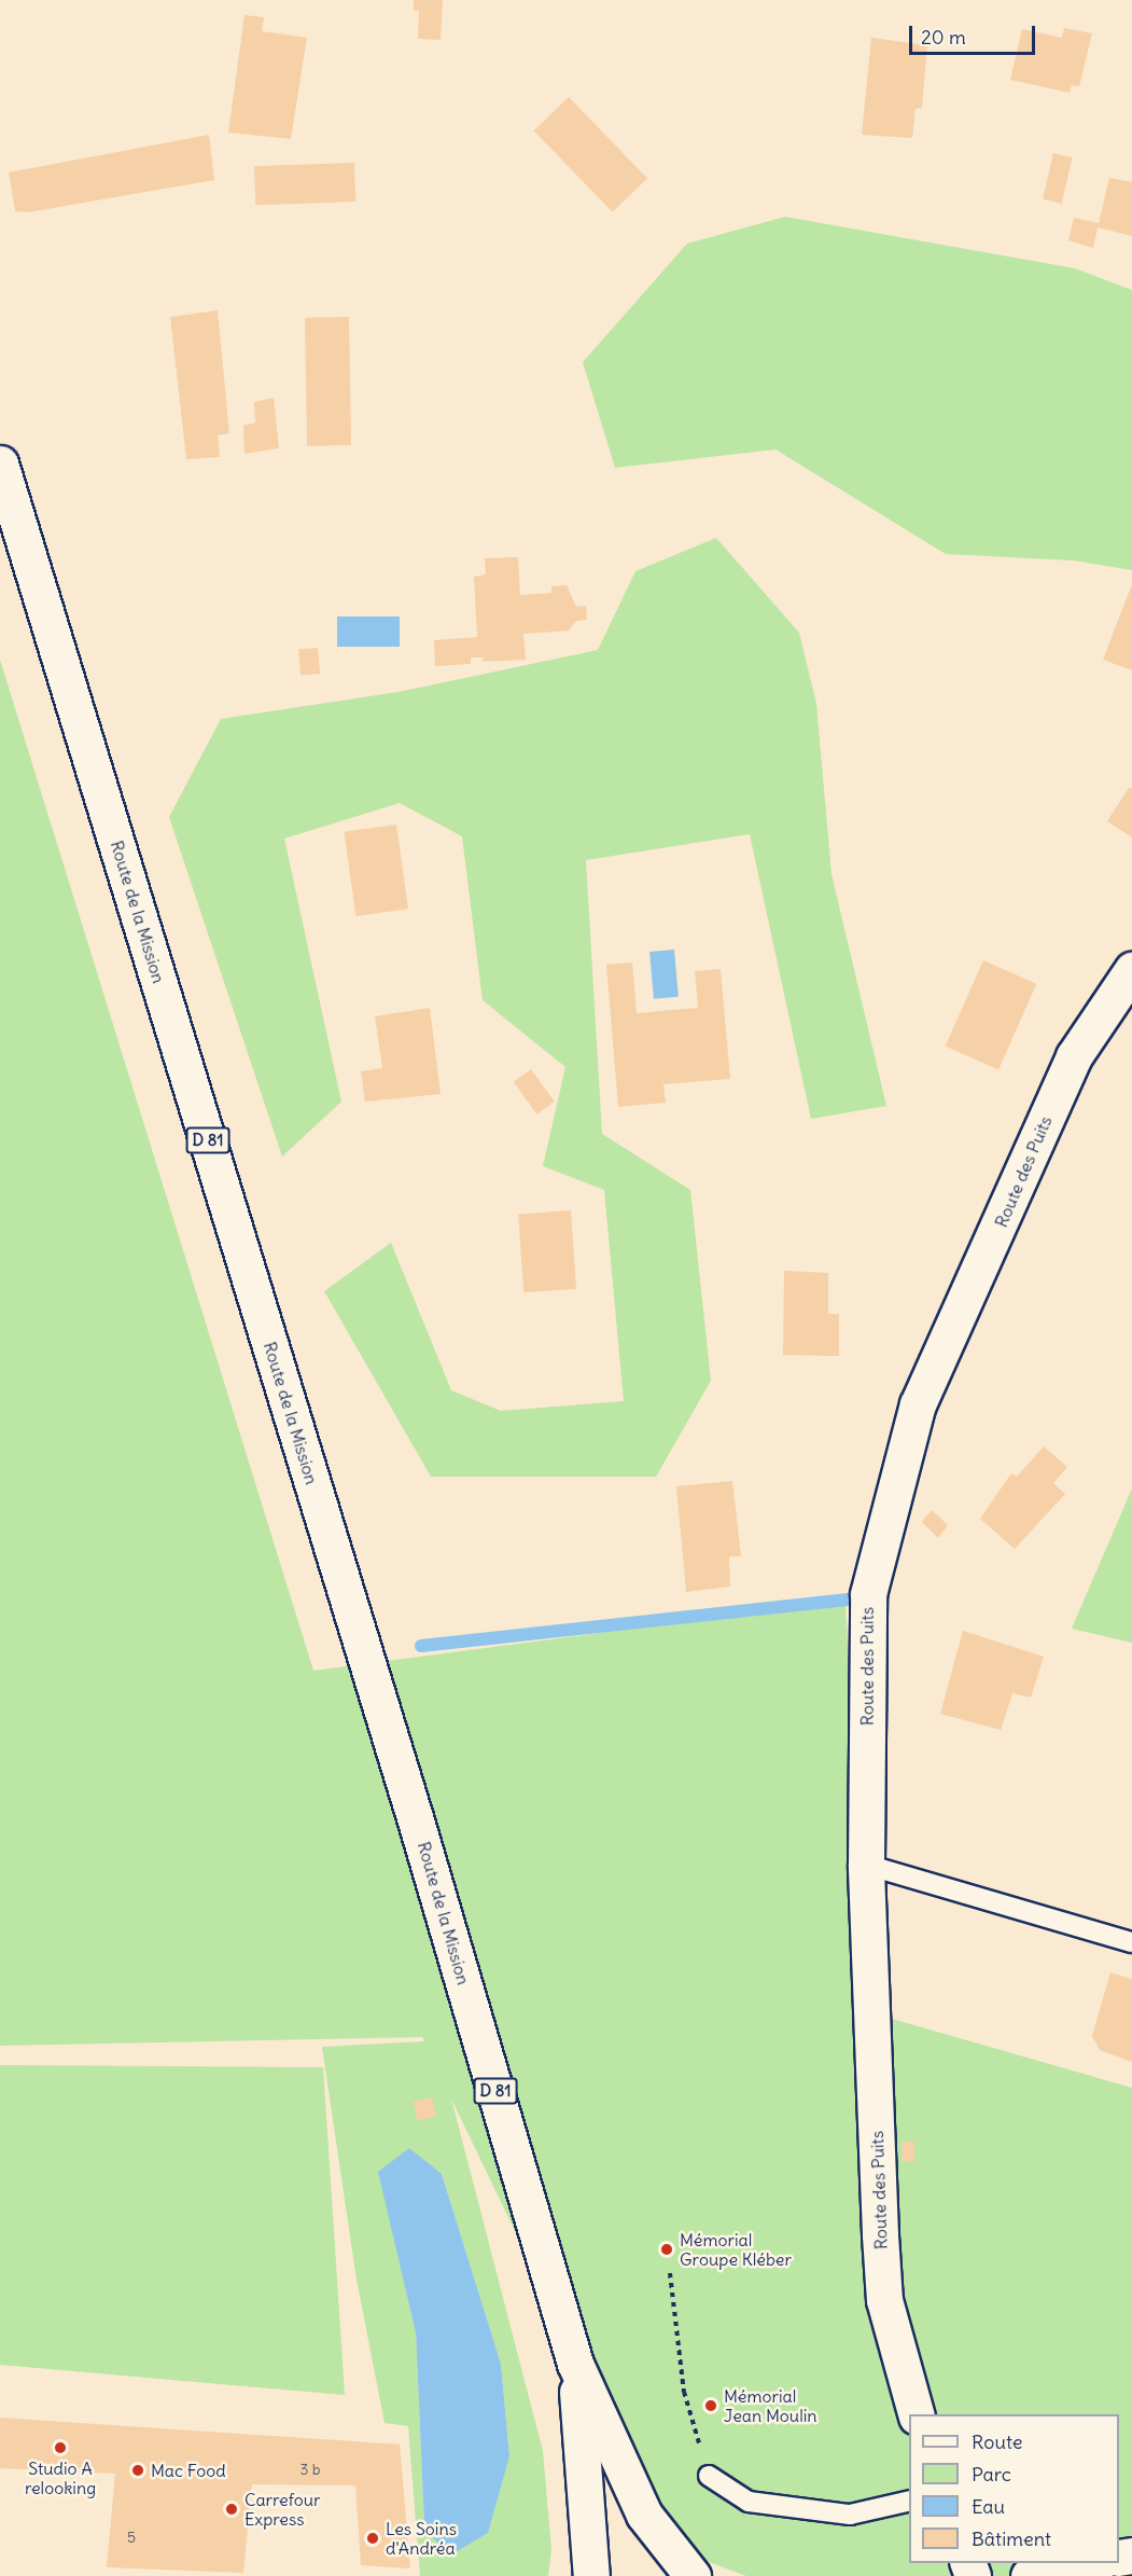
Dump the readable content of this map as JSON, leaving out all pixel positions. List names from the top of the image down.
{
  "streets": {
    "main road": ["Route de la Mission", "D 81", "Route des Puits"]
  },
  "crossings": [
    ["Route de la Mission", "D 81"]
  ],
  "places": [
    "Mémorial Groupe Kléber",
    "Mémorial Jean Moulin",
    "Studio A relooking",
    "Mac Food",
    "Carrefour Express",
    "Les Soins d'Andréa"
  ],
  "house_numbers": ["3 b", "5"],
  "legend": [
    "Route",
    "Parc",
    "Eau",
    "Bâtiment"
  ],
  "scale_bar": "20 m"
}
